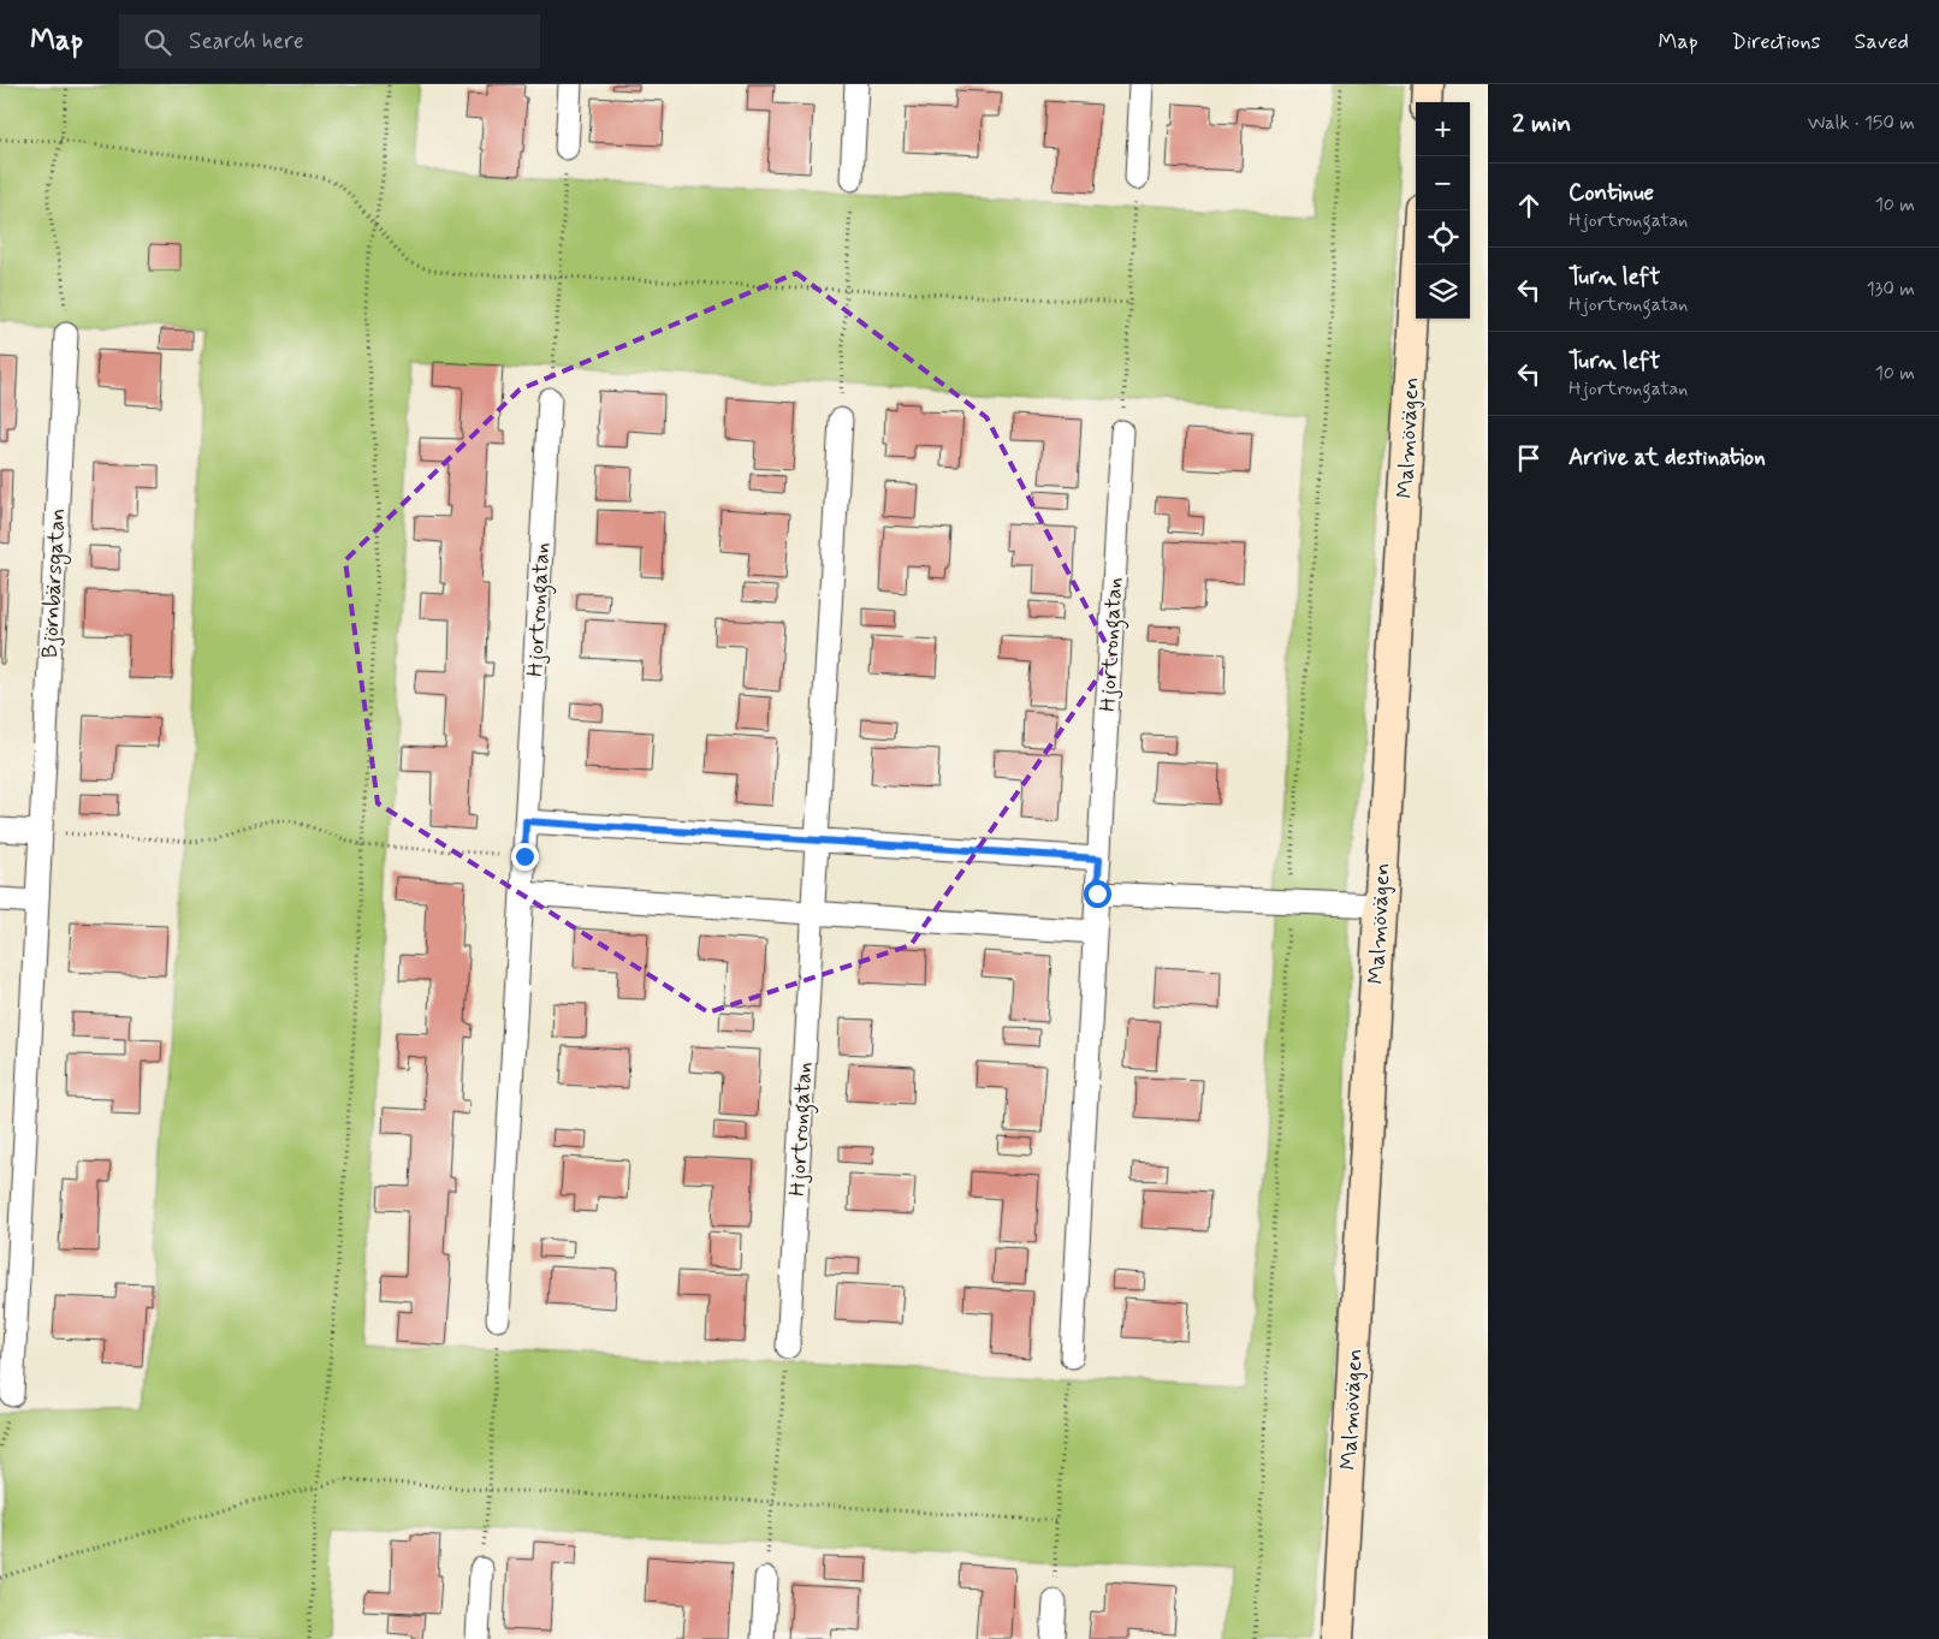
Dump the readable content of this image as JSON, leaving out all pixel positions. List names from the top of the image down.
{
  "streets": {
    "main road": ["Malmövägen"],
    "street": ["Björnbärsgatan", "Hjortrongatan"]
  },
  "page": {
    "header": "Map",
    "search": "Search here",
    "nav": ["Map", "Directions", "Saved"],
    "heading": ["2 min", "Walk · 150 m"],
    "map_buttons": ["+", "−"],
    "list": [
      ["Continue", "Hjortrongatan", "10 m"],
      ["Turn left", "Hjortrongatan", "130 m"],
      ["Turn left", "Hjortrongatan", "10 m"],
      "Arrive at destination"
    ]
  }
}
